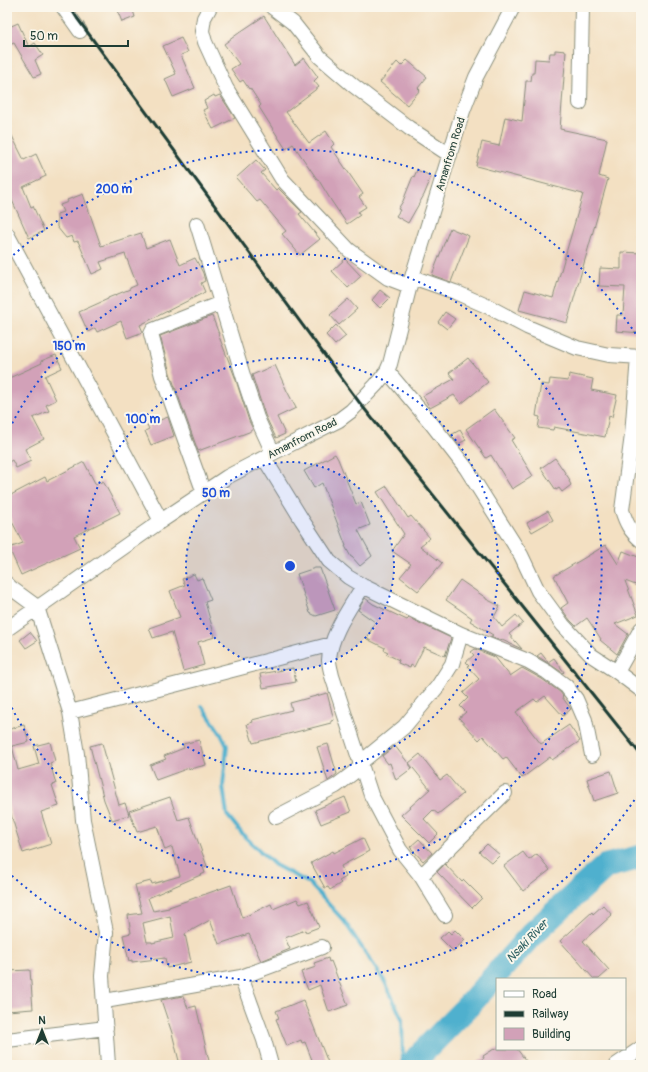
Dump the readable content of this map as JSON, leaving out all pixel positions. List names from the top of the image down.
{
  "streets": {
    "street": ["Amanfrom Road"]
  },
  "water": ["Nsaki River"],
  "legend": ["Road", "Railway", "Building"],
  "scale_bar": "50 m",
  "north": "top",
  "rings": [
    "200 m",
    "150 m",
    "100 m",
    "50 m"
  ]
}
